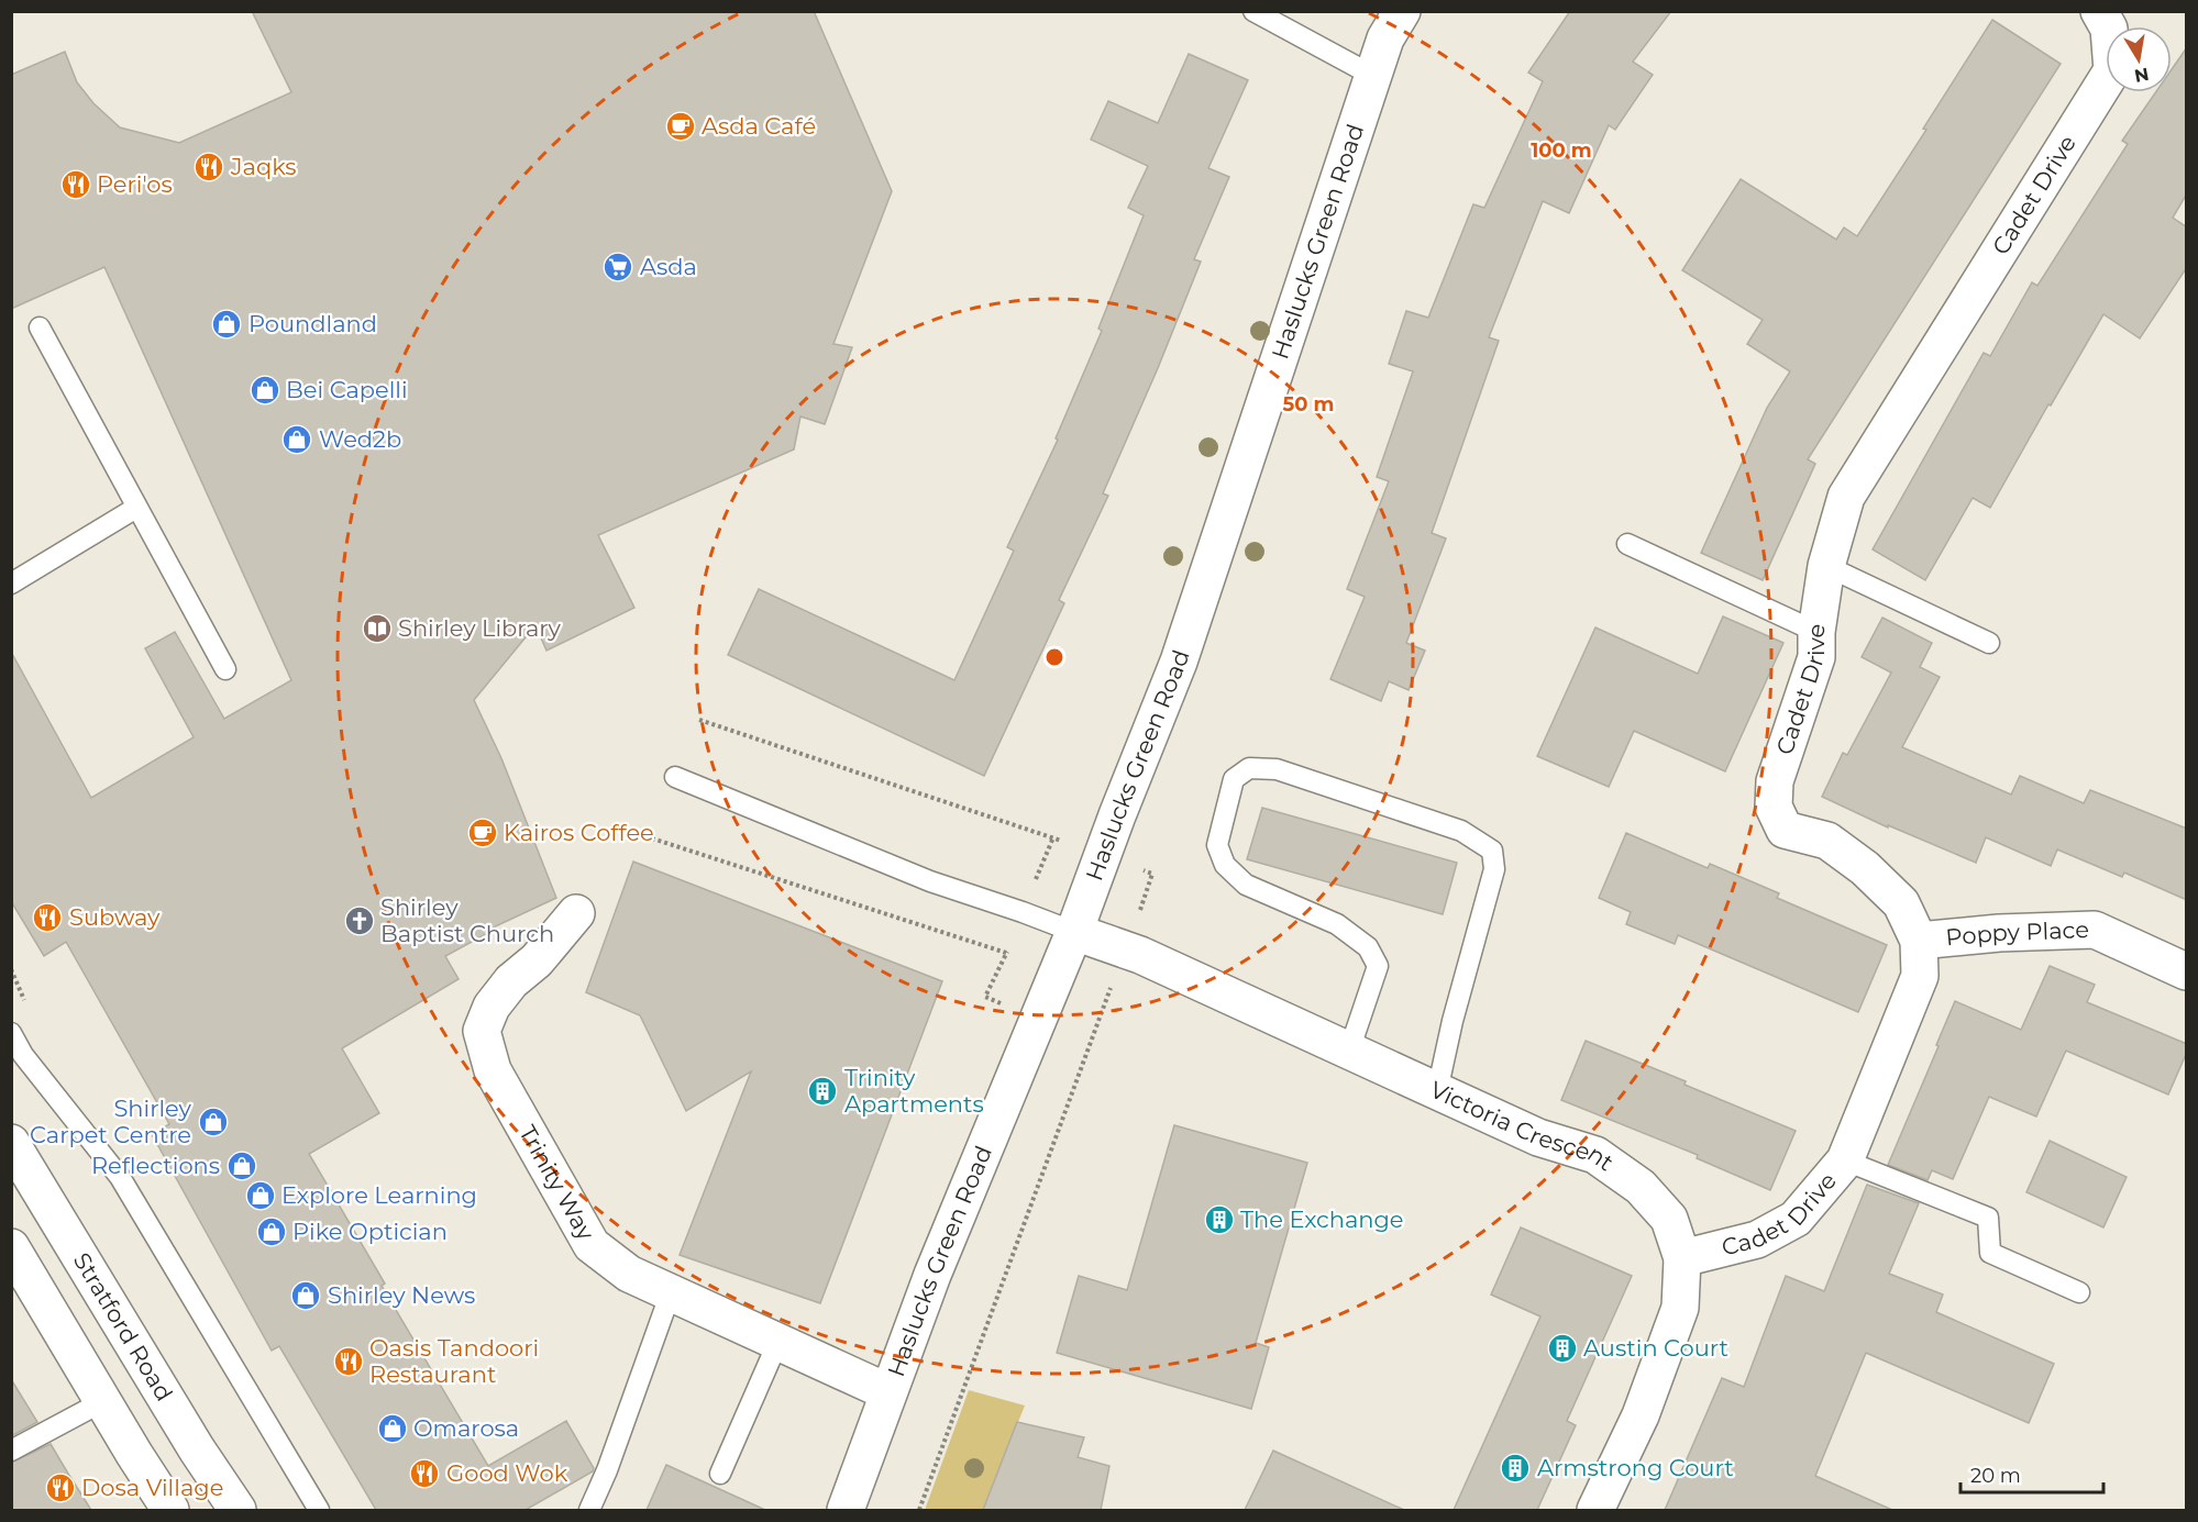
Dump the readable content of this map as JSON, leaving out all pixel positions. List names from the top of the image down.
{
  "streets": {
    "main road": [
      "Cadet Drive",
      "Haslucks Green Road",
      "Poppy Place",
      "Victoria Crescent",
      "Trinity Way",
      "Stratford Road"
    ]
  },
  "crossings": [
    ["Cadet Drive", "Poppy Place"],
    ["Cadet Drive", "Victoria Crescent"],
    ["Haslucks Green Road", "Victoria Crescent"],
    ["Haslucks Green Road", "Trinity Way"]
  ],
  "places": {
    "cafe": ["Asda Café", "Kairos Coffee"],
    "restaurant": [
      "Jaqks",
      "Peri'os",
      "Subway",
      "Oasis Tandoori Restaurant",
      "Good Wok",
      "Dosa Village"
    ],
    "supermarket": ["Asda"],
    "shop": [
      "Poundland",
      "Bei Capelli",
      "Wed2b",
      "Shirley Carpet Centre",
      "Reflections",
      "Explore Learning",
      "Pike Optician",
      "Shirley News",
      "Omarosa"
    ],
    "library": ["Shirley Library"],
    "church": ["Shirley Baptist Church"],
    "building": [
      "Trinity Apartments",
      "The Exchange",
      "Austin Court",
      "Armstrong Court"
    ]
  },
  "scale_bar": "20 m",
  "north": "bottom",
  "rings": ["100 m", "50 m"]
}
